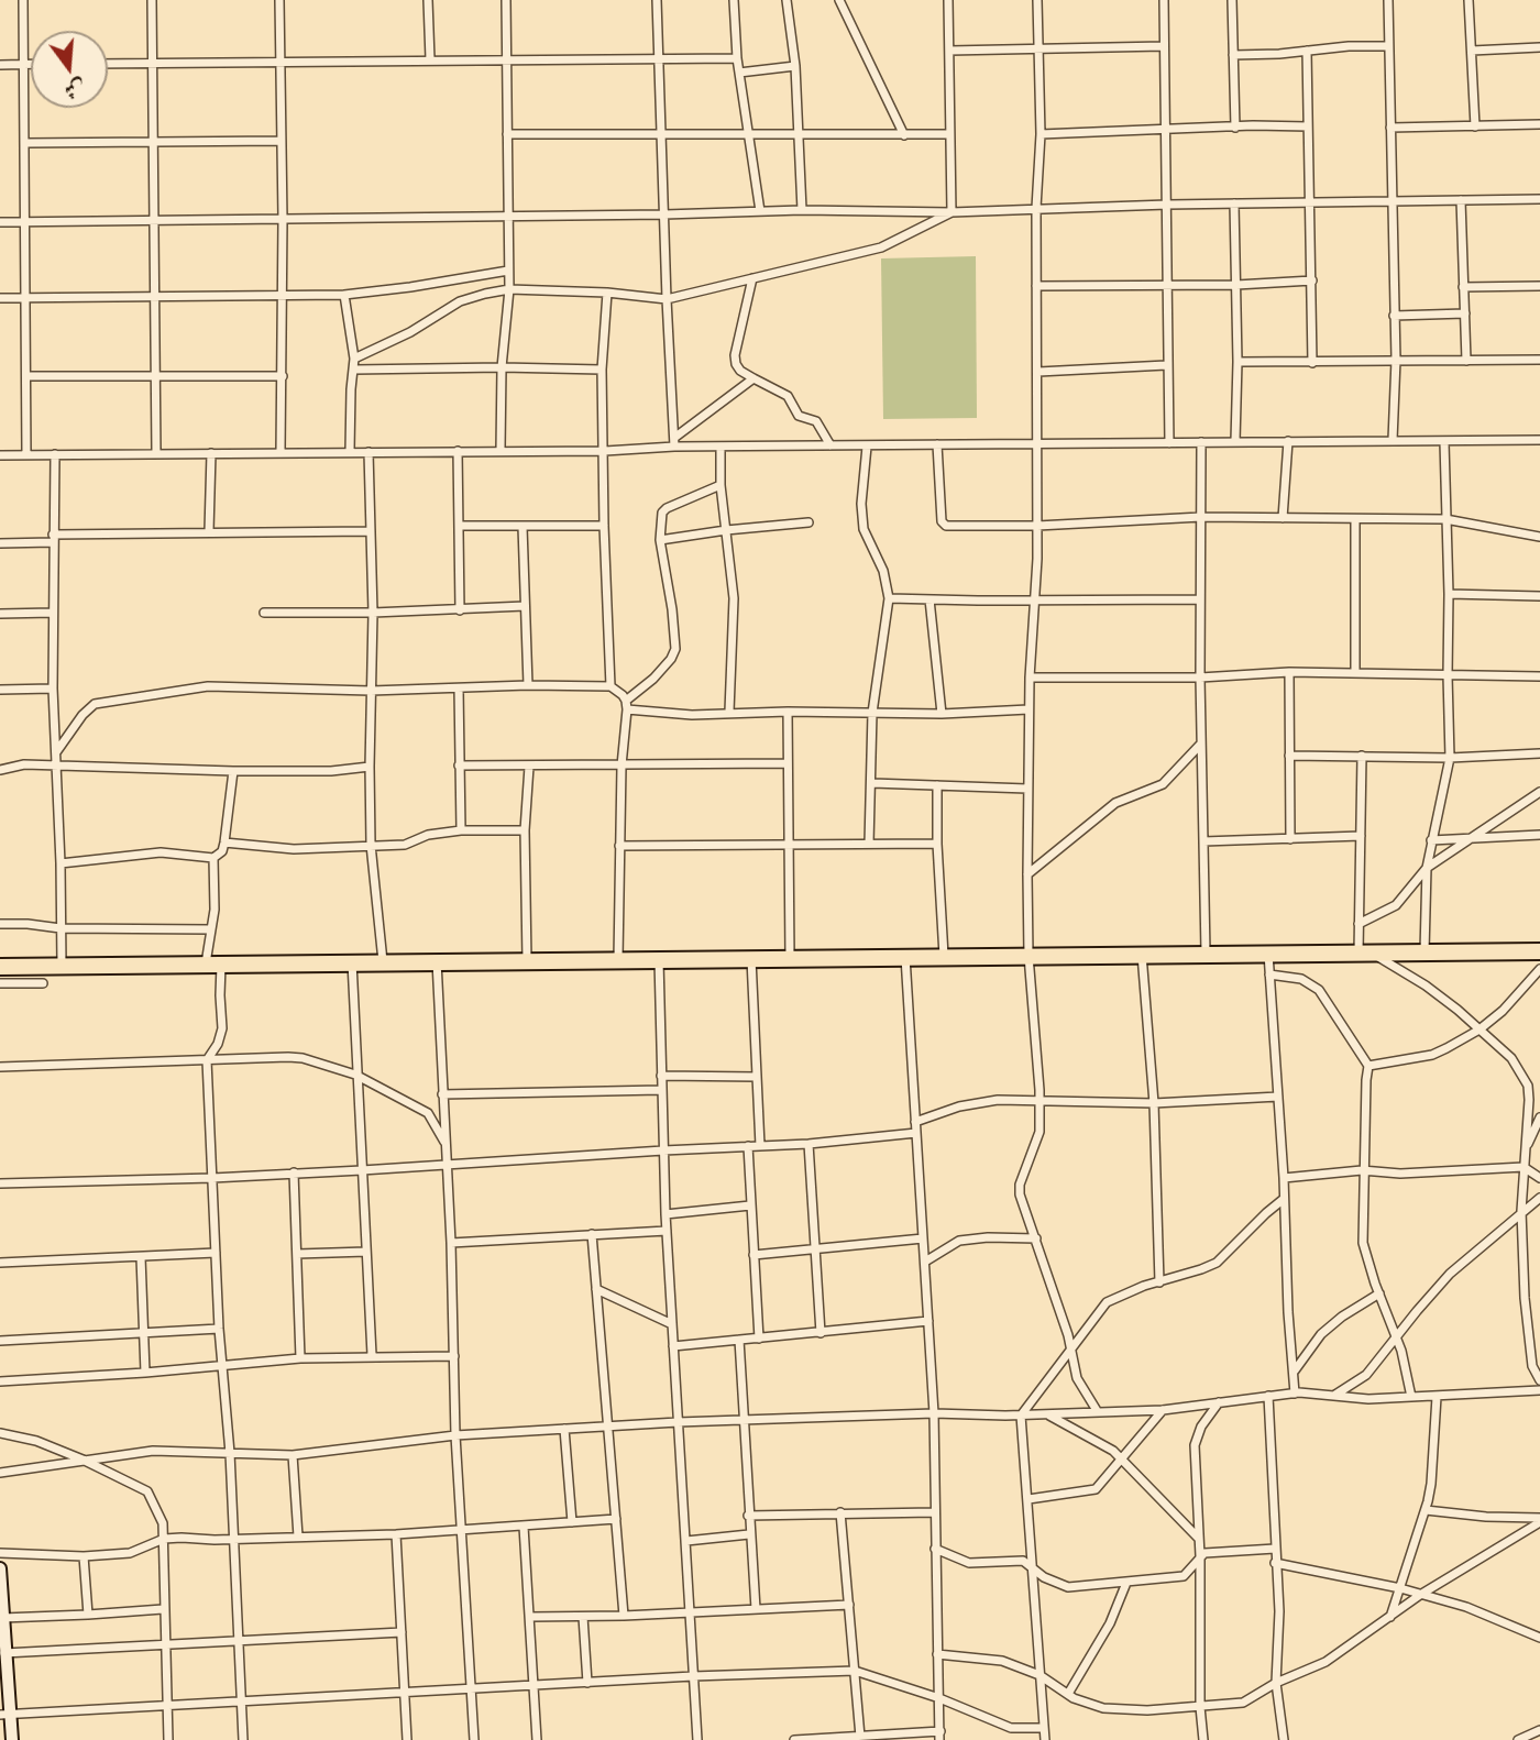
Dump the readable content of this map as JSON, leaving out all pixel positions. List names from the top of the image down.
{
  "north": "bottom"
}
